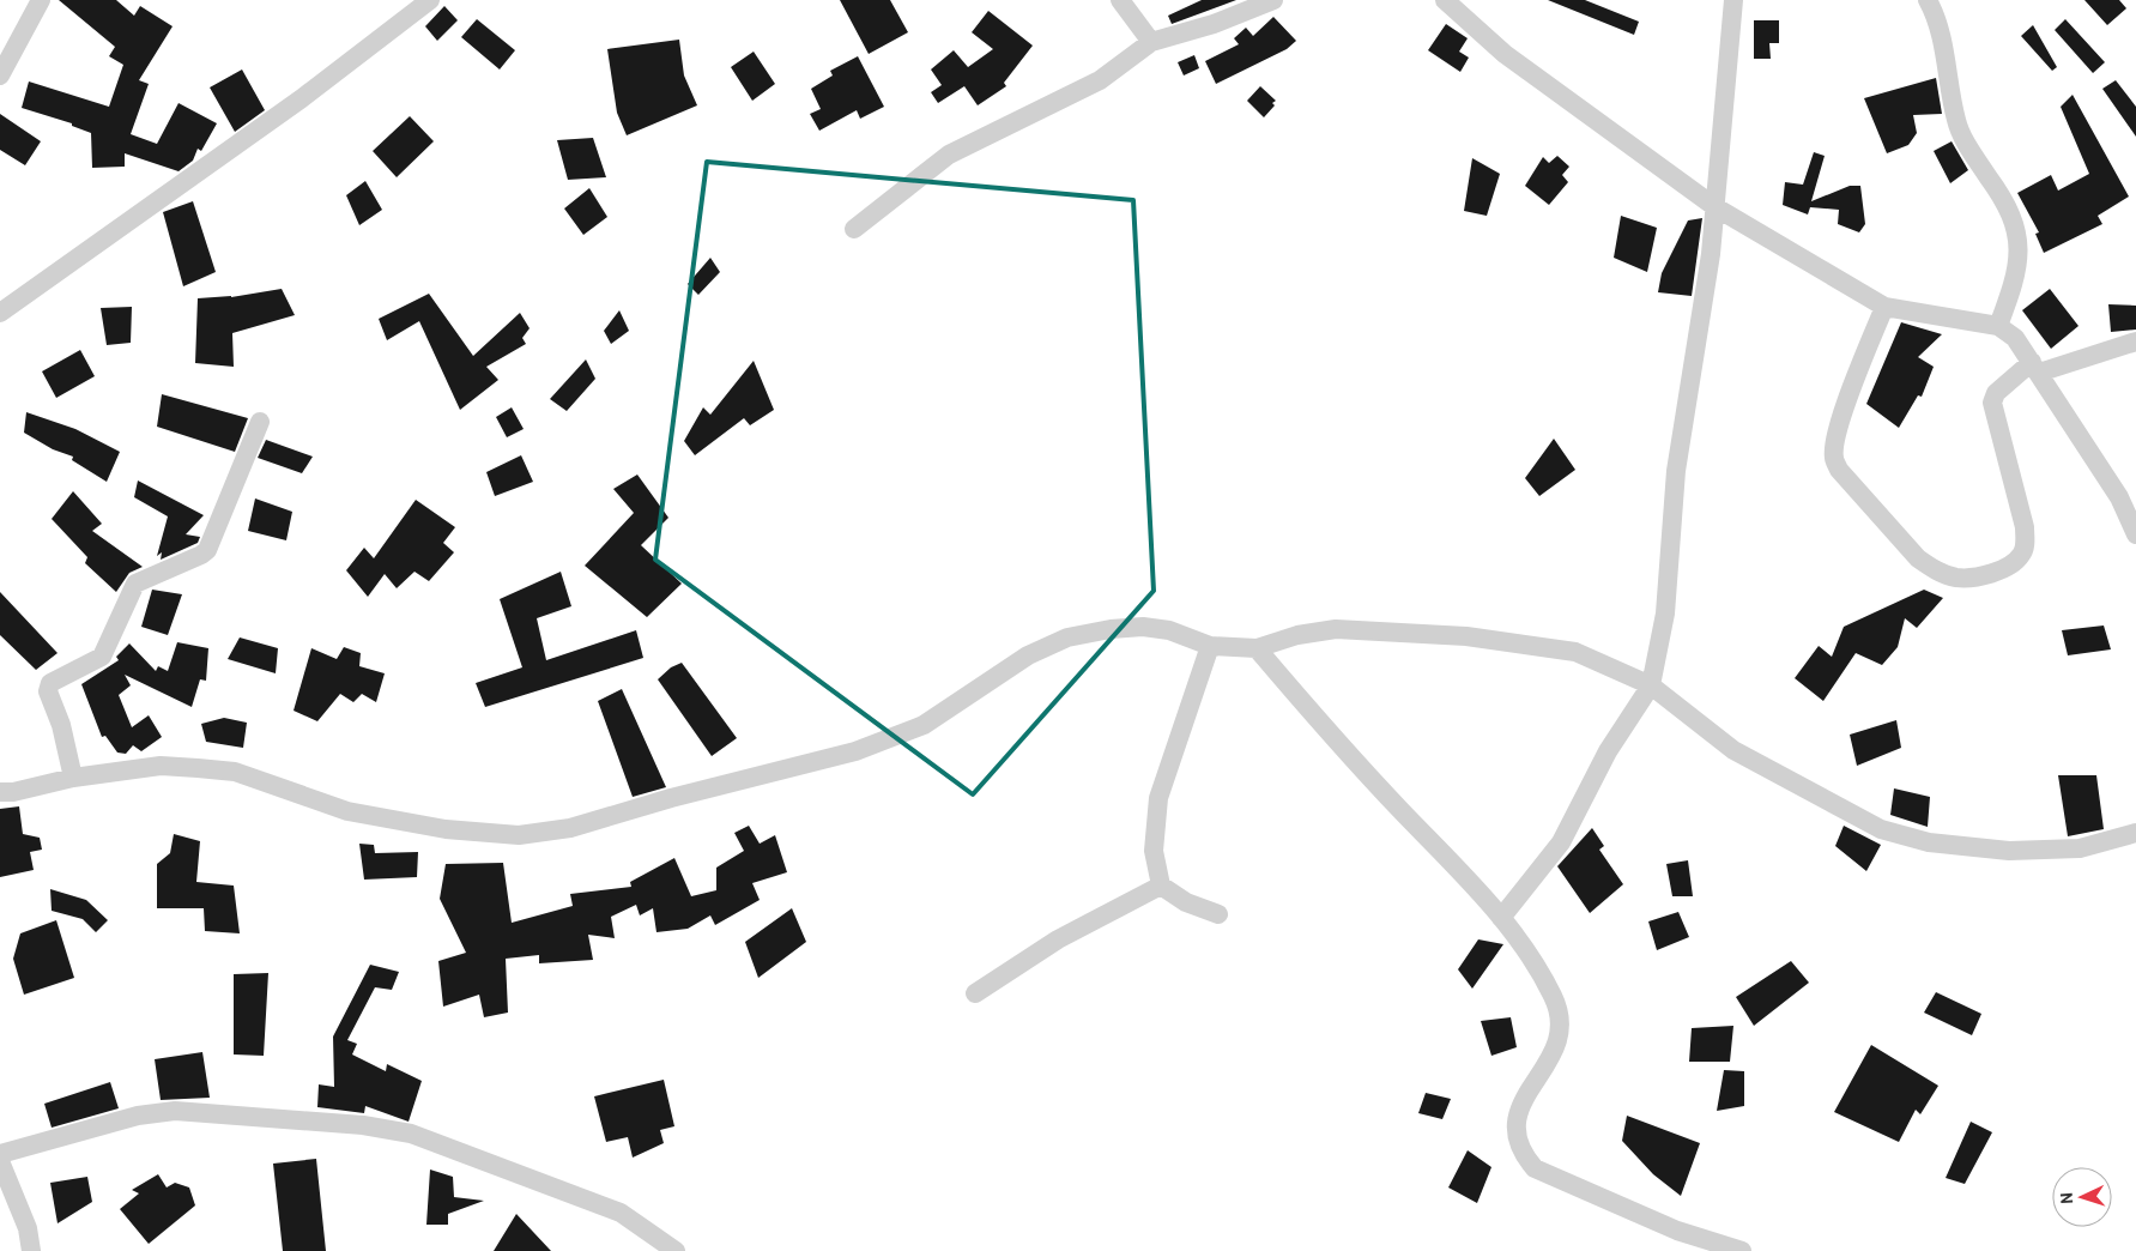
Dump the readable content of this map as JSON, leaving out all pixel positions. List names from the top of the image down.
{
  "north": "left"
}
